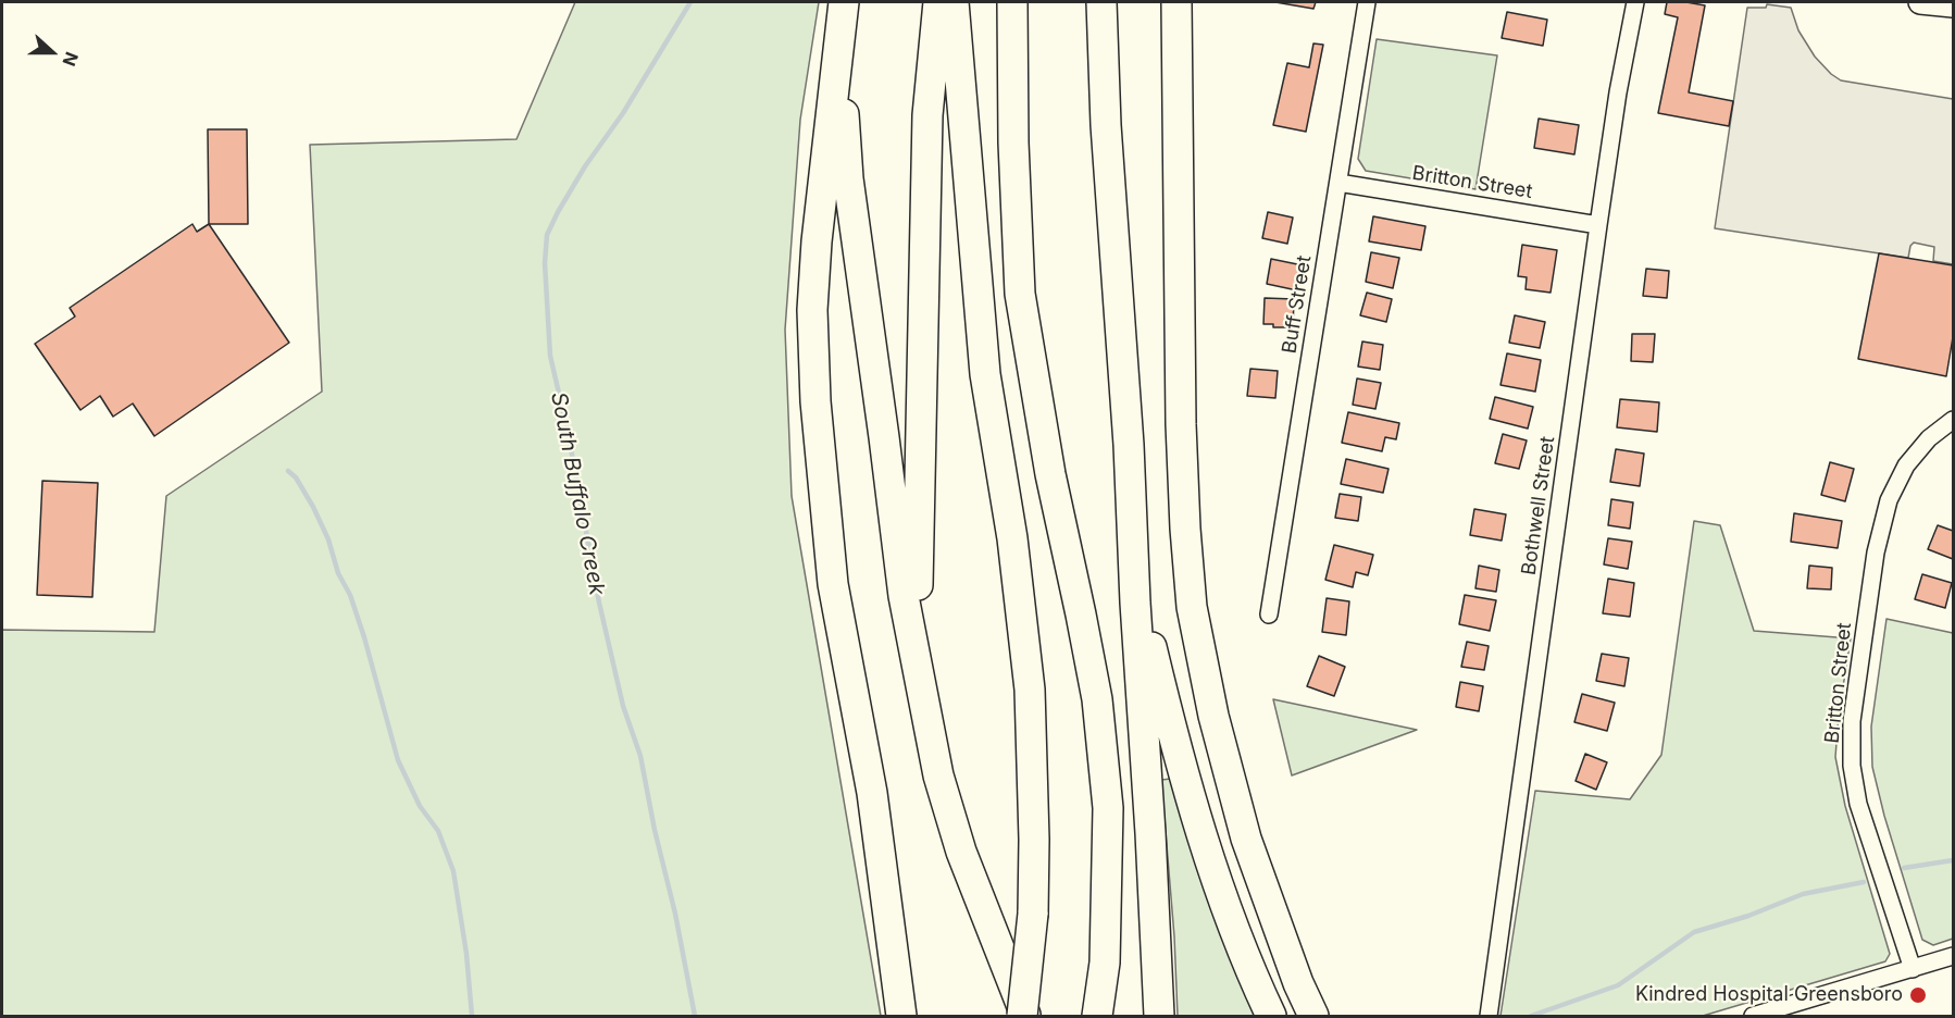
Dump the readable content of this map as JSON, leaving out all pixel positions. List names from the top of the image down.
{
  "streets": {
    "street": ["Britton Street", "Buff Street", "Bothwell Street"]
  },
  "crossings": [
    ["Britton Street", "Buff Street"],
    ["Britton Street", "Bothwell Street"]
  ],
  "water": ["South Buffalo Creek"],
  "places": ["Kindred Hospital Greensboro"],
  "north": "right"
}
